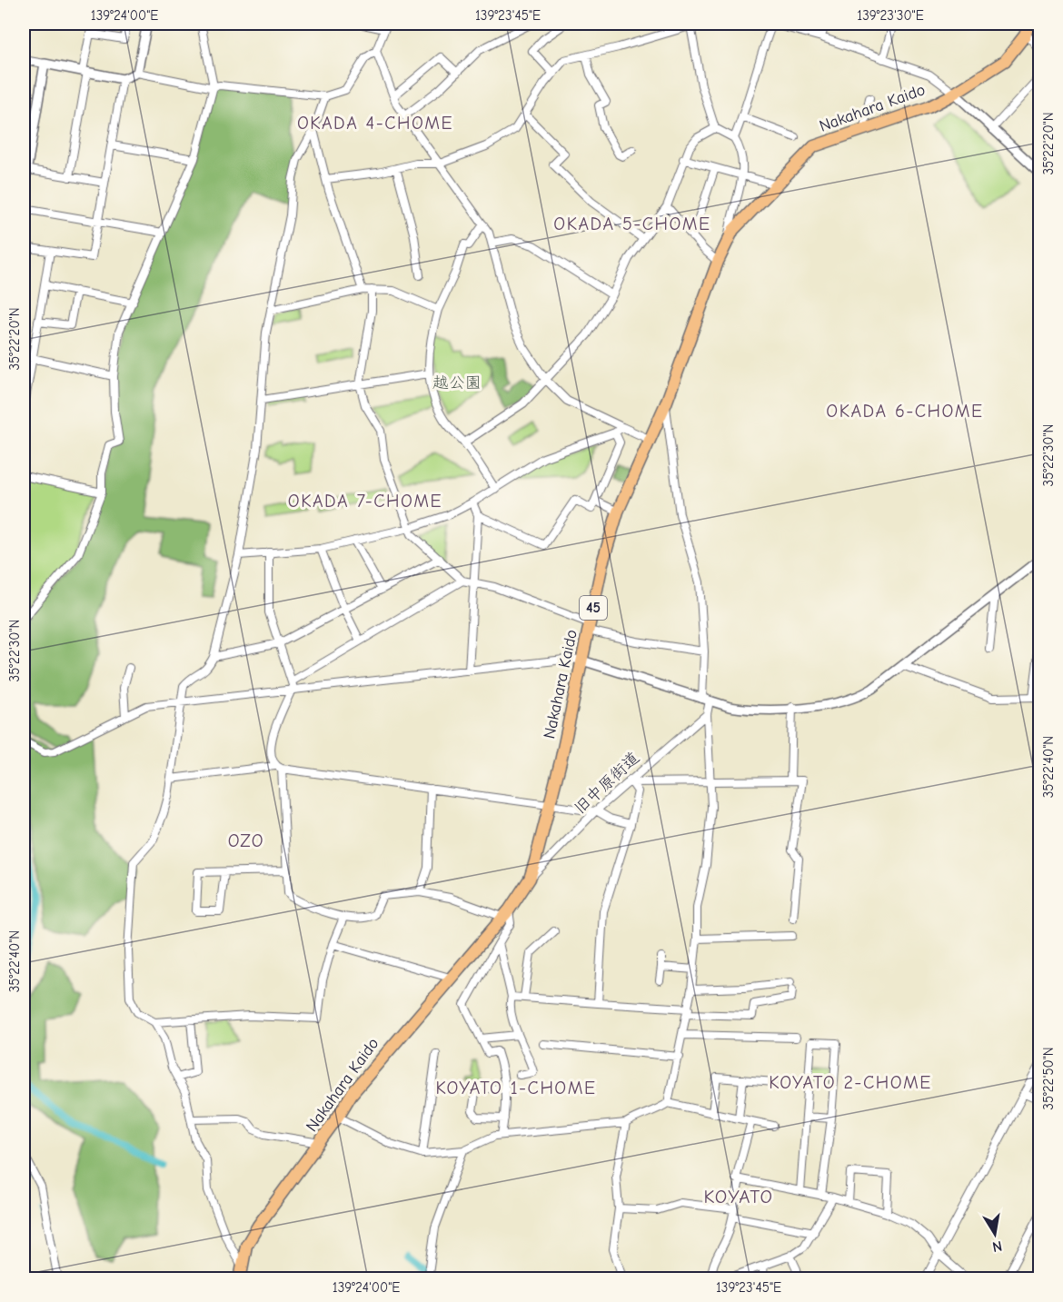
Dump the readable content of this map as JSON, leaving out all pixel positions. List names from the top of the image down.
{
  "streets": {
    "main road": ["Nakahara Kaido", "45"],
    "street": ["旧中原街道"]
  },
  "crossings": [
    ["Nakahara Kaido", "旧中原街道"]
  ],
  "districts": [
    "OKADA 4-CHOME",
    "OKADA 5-CHOME",
    "OKADA 6-CHOME",
    "OKADA 7-CHOME",
    "OZO",
    "KOYATO 2-CHOME",
    "KOYATO 1-CHOME",
    "KOYATO"
  ],
  "parks": ["越公園"],
  "north": "bottom",
  "coordinates": [
    "139°24'00\"E",
    "139°23'45\"E",
    "139°23'30\"E",
    "35°22'20\"N",
    "35°22'30\"N",
    "35°22'40\"N",
    "35°22'50\"N"
  ]
}
